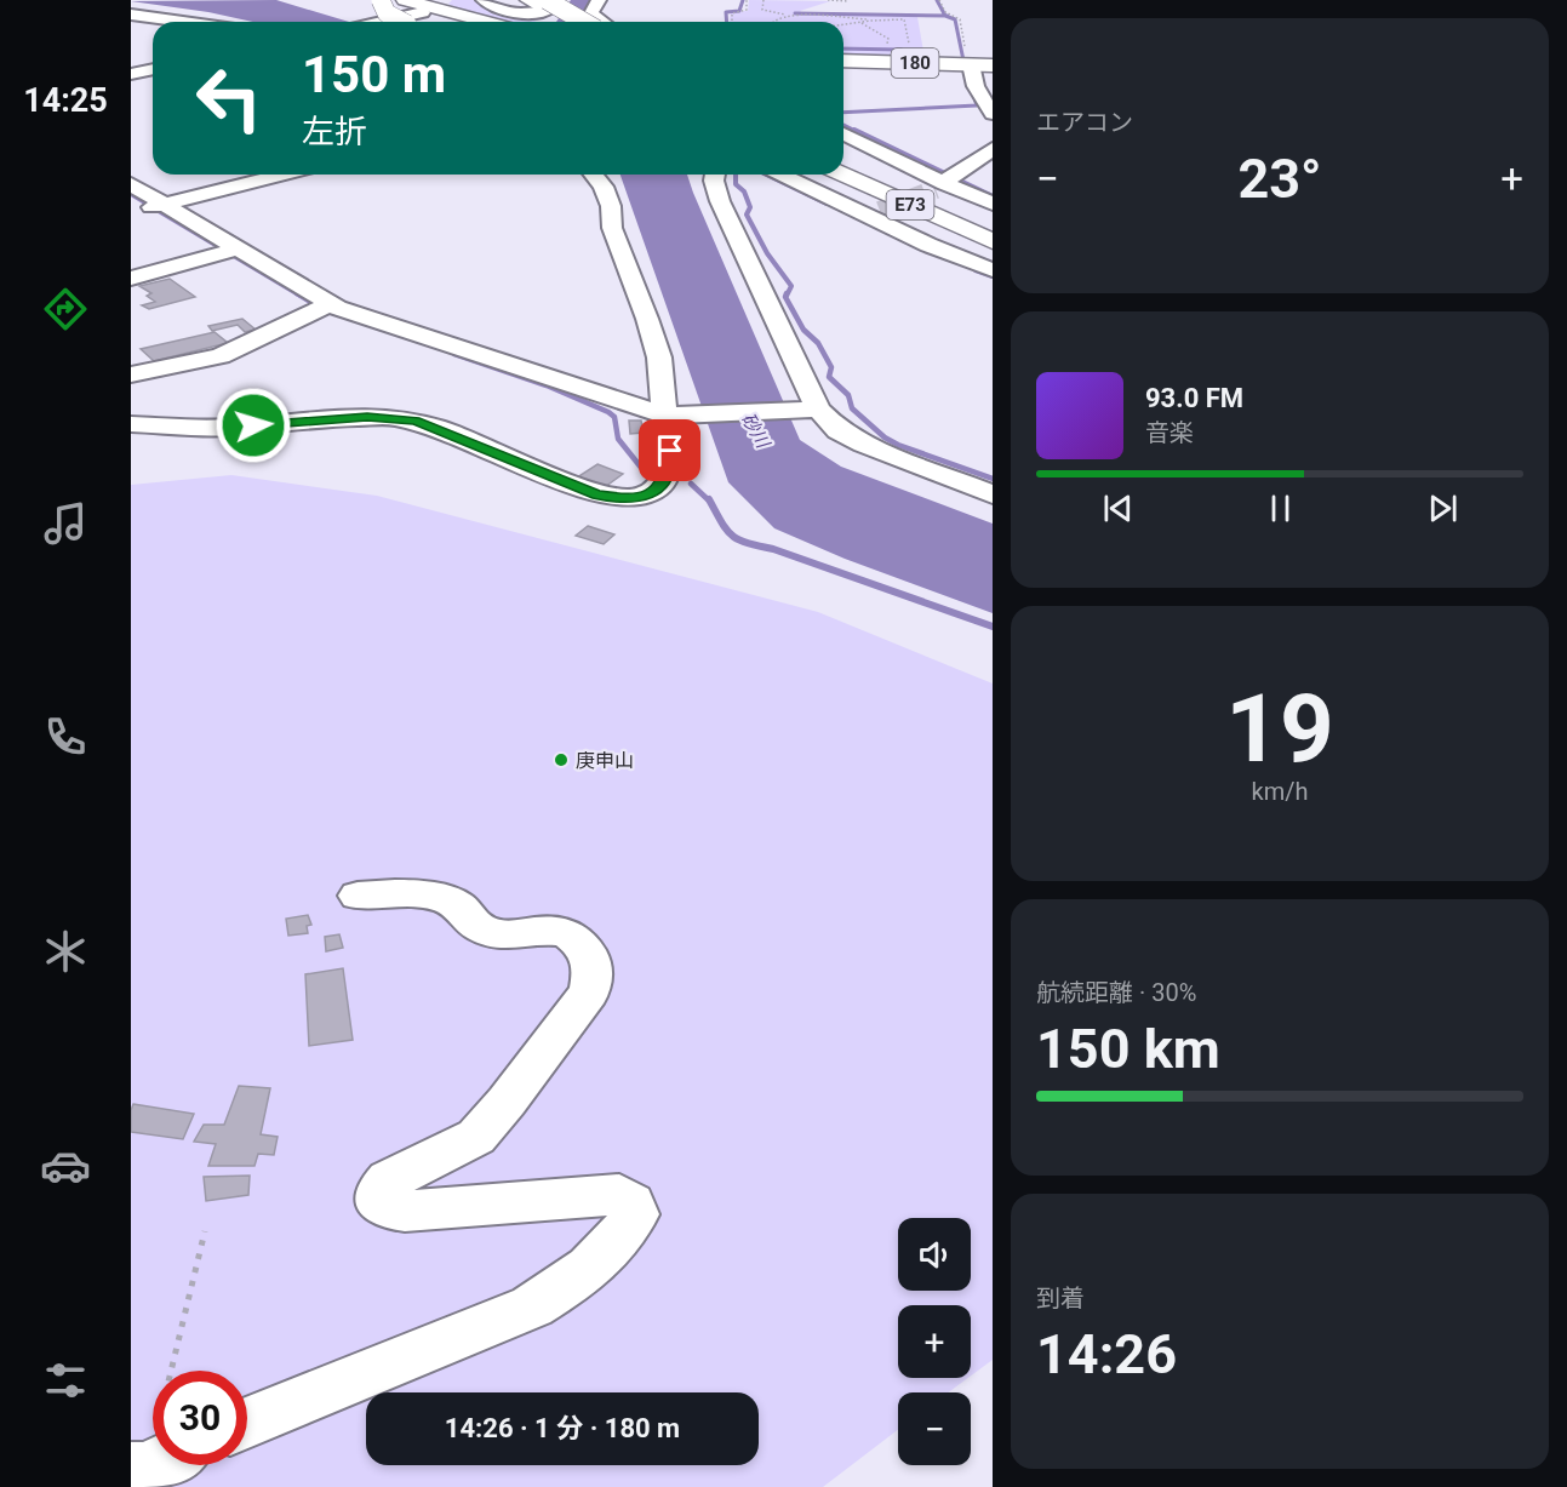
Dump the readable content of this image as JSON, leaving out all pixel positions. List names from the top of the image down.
{
  "streets": {
    "highway": ["180", "E73"]
  },
  "water": ["砂川"],
  "places": ["庚申山"],
  "page": {
    "tabs": "14:25",
    "tile": [
      "エアコン",
      ["19", "km/h"],
      ["航続距離 · 30%", "150 km"],
      ["到着", "14:26"]
    ],
    "turn": ["150 m", "左折"],
    "heat": ["−", "23°", "+"],
    "song": ["93.0 FM", "音楽"],
    "map_buttons": ["+", "−"],
    "limit": "30",
    "trip": "14:26 · 1 分 · 180 m"
  }
}
